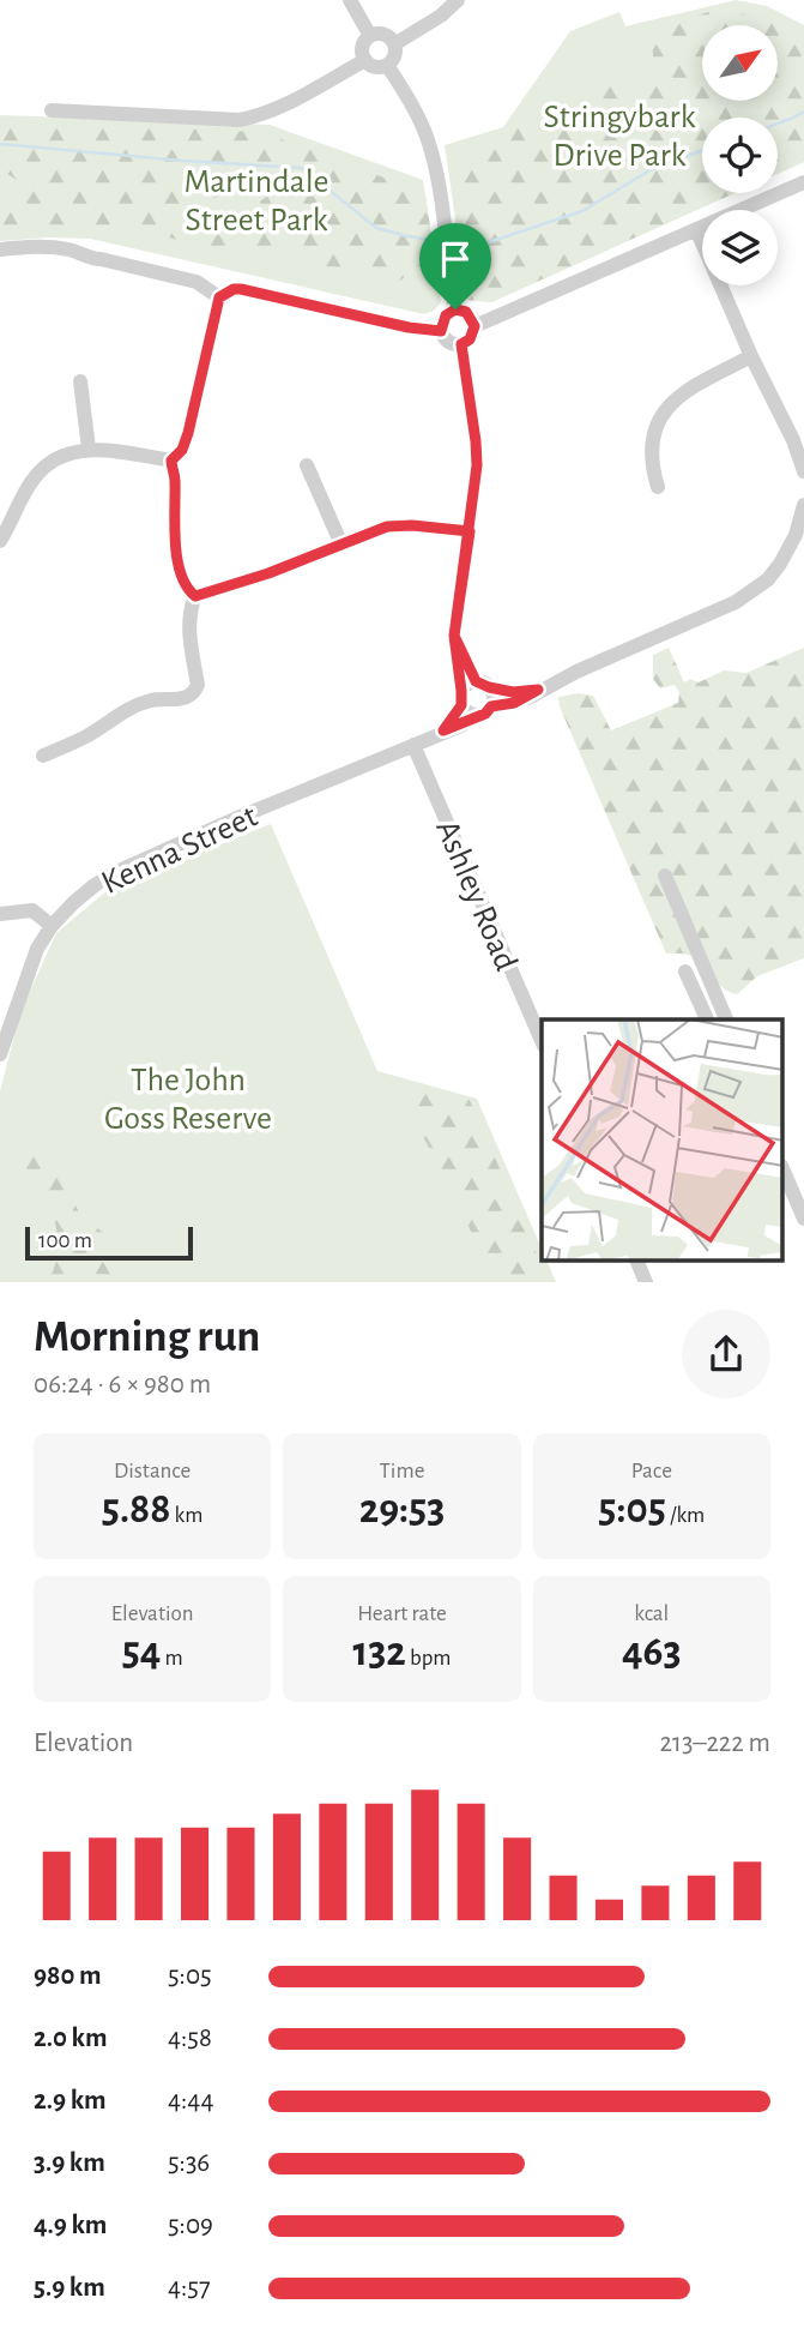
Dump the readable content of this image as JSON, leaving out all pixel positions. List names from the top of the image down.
{
  "streets": {
    "street": ["Kenna Street", "Ashley Road"]
  },
  "crossings": [
    ["Kenna Street", "Ashley Road"]
  ],
  "parks": ["Stringybark Drive Park", "Martindale Street Park", "The John Goss Reserve"],
  "scale_bar": "100 m",
  "north": "top right",
  "page": {
    "scale": "100 m",
    "heading": ["Morning run", "06:24 · 6 × 980 m"],
    "stats": [
      ["Distance", "5.88 km"],
      ["Time", "29:53"],
      ["Pace", "5:05 /km"],
      ["Elevation", "54 m"],
      ["Heart rate", "132 bpm"],
      ["kcal", "463"]
    ],
    "chart": ["Elevation", "213–222 m"],
    "list": [
      {
        "name": "980 m",
        "note": "5:05"
      },
      {
        "name": "2.0 km",
        "note": "4:58"
      },
      {
        "name": "2.9 km",
        "note": "4:44"
      },
      {
        "name": "3.9 km",
        "note": "5:36"
      },
      {
        "name": "4.9 km",
        "note": "5:09"
      },
      {
        "name": "5.9 km",
        "note": "4:57"
      }
    ]
  }
}
